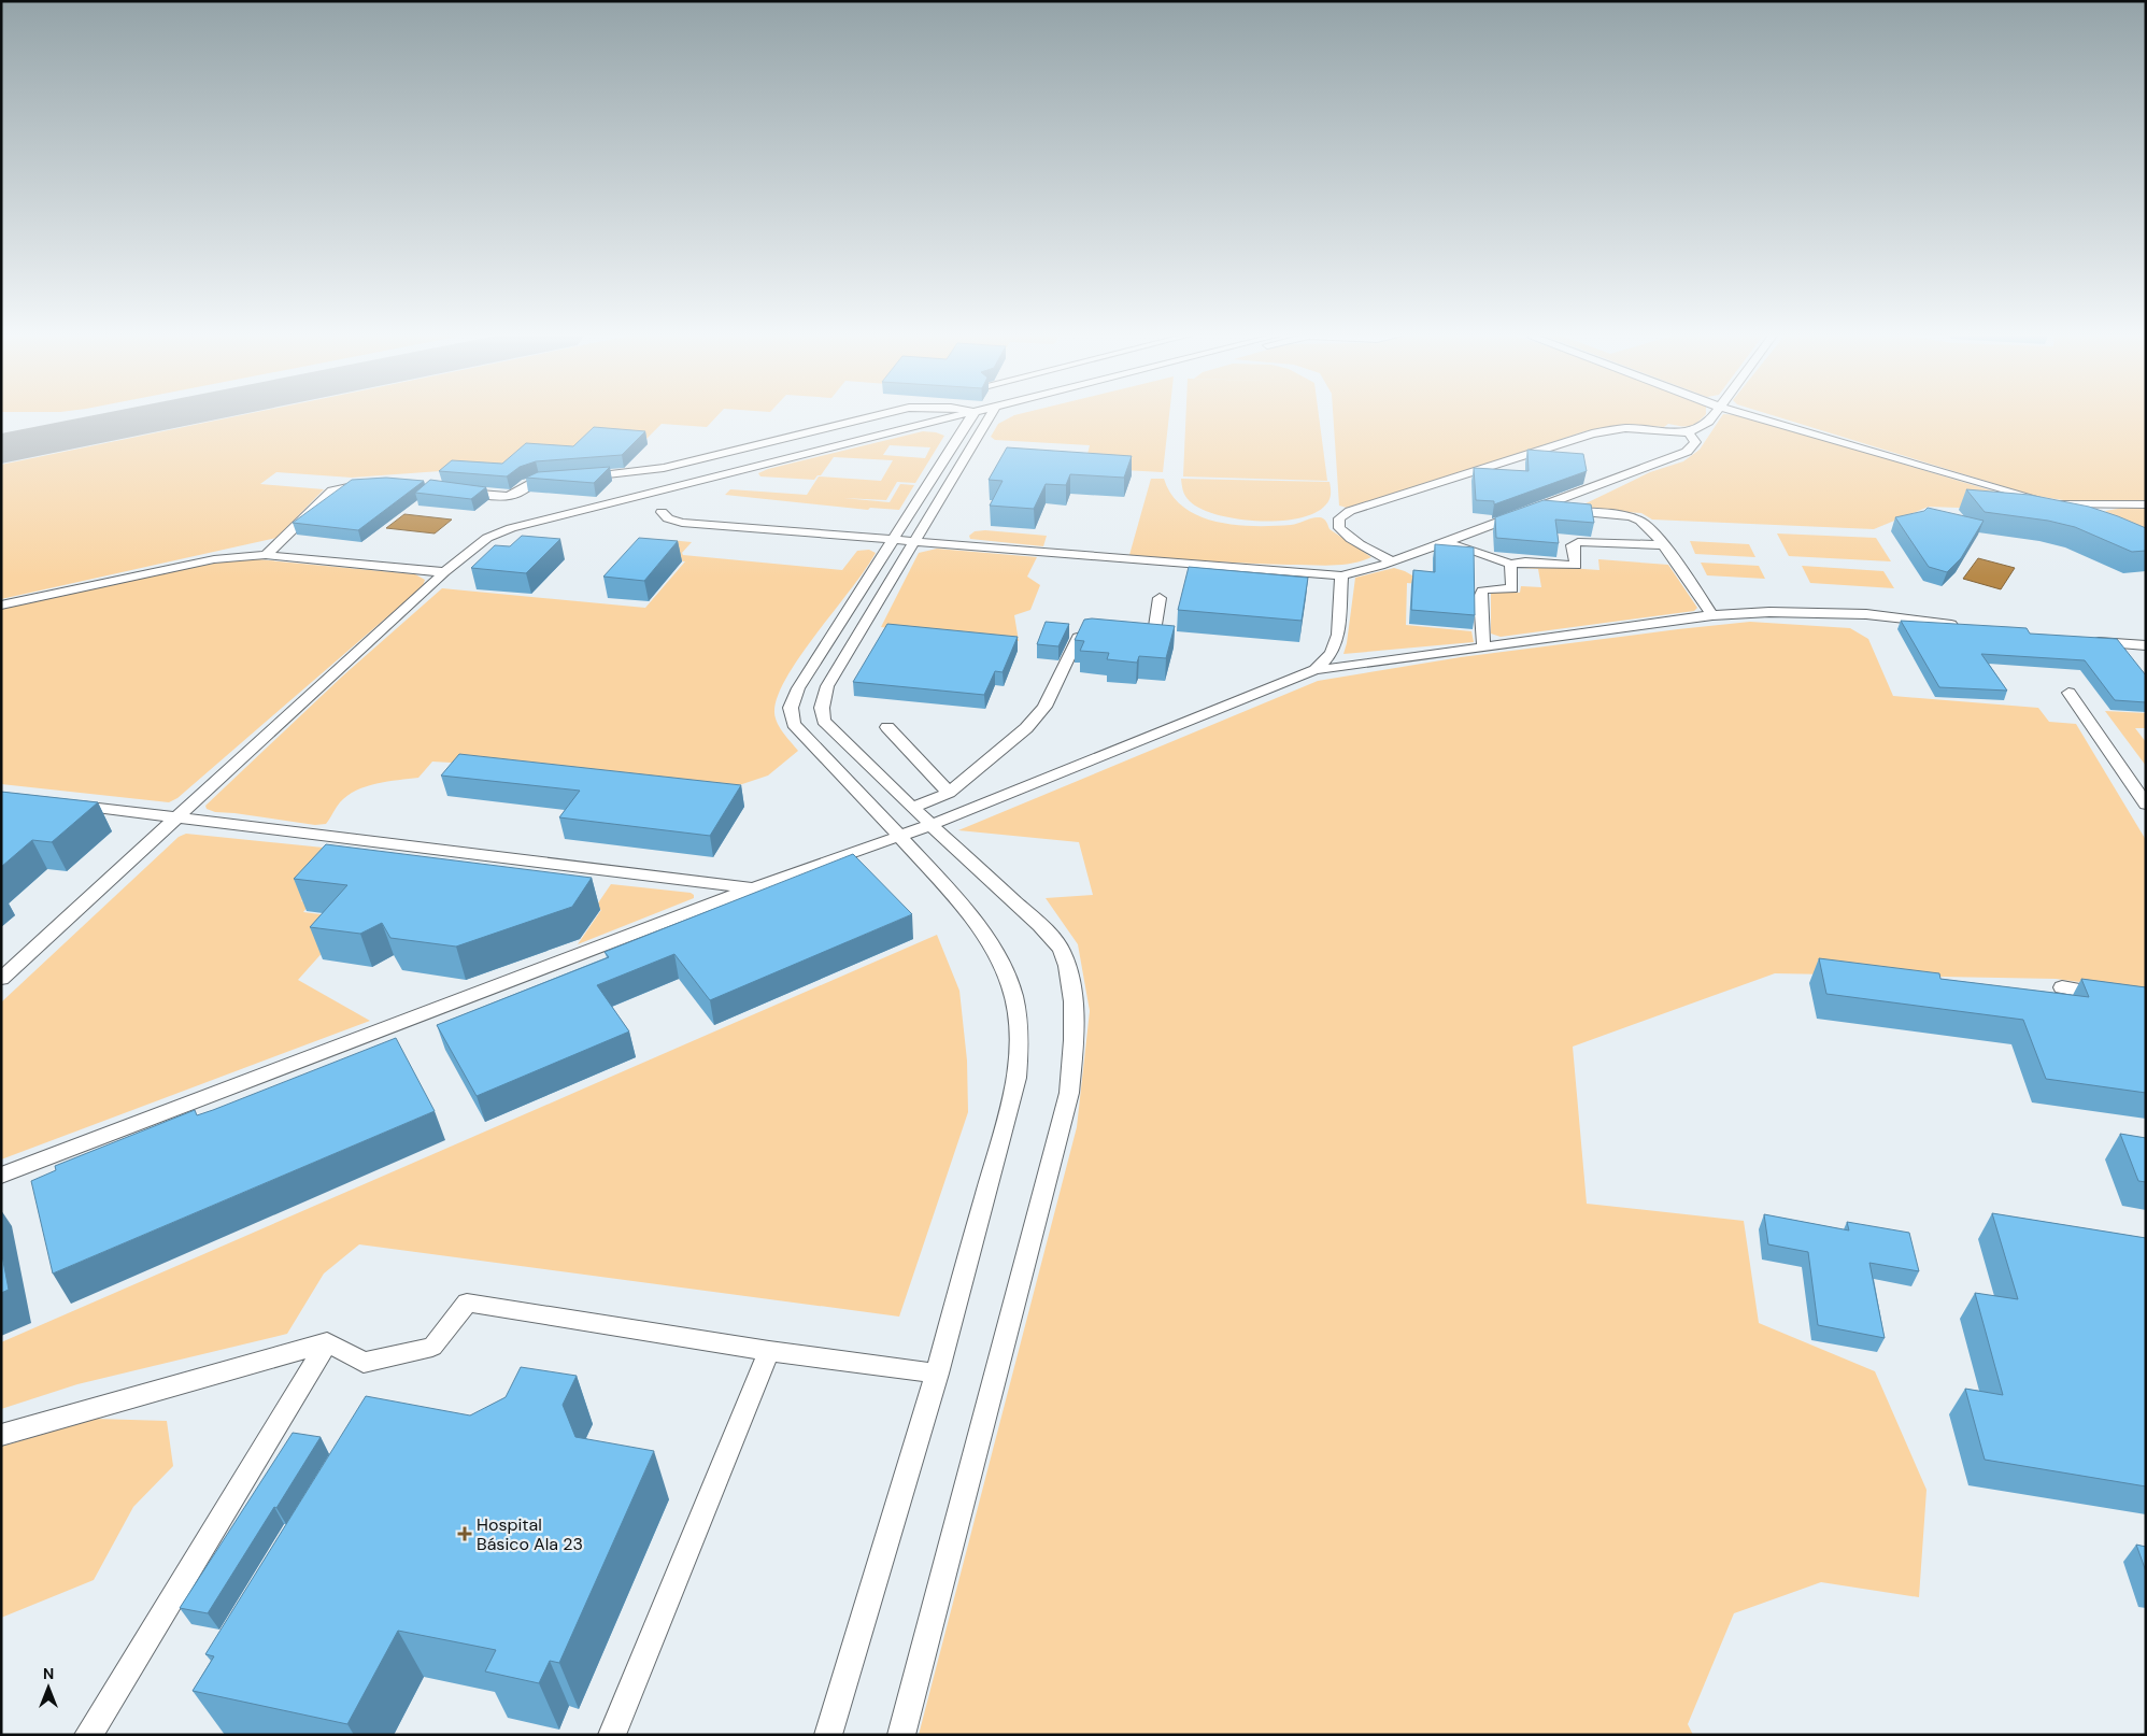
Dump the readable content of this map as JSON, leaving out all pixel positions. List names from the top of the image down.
{
  "places": {
    "health": ["Hospital Básico Ala 23"]
  },
  "north": "top"
}
